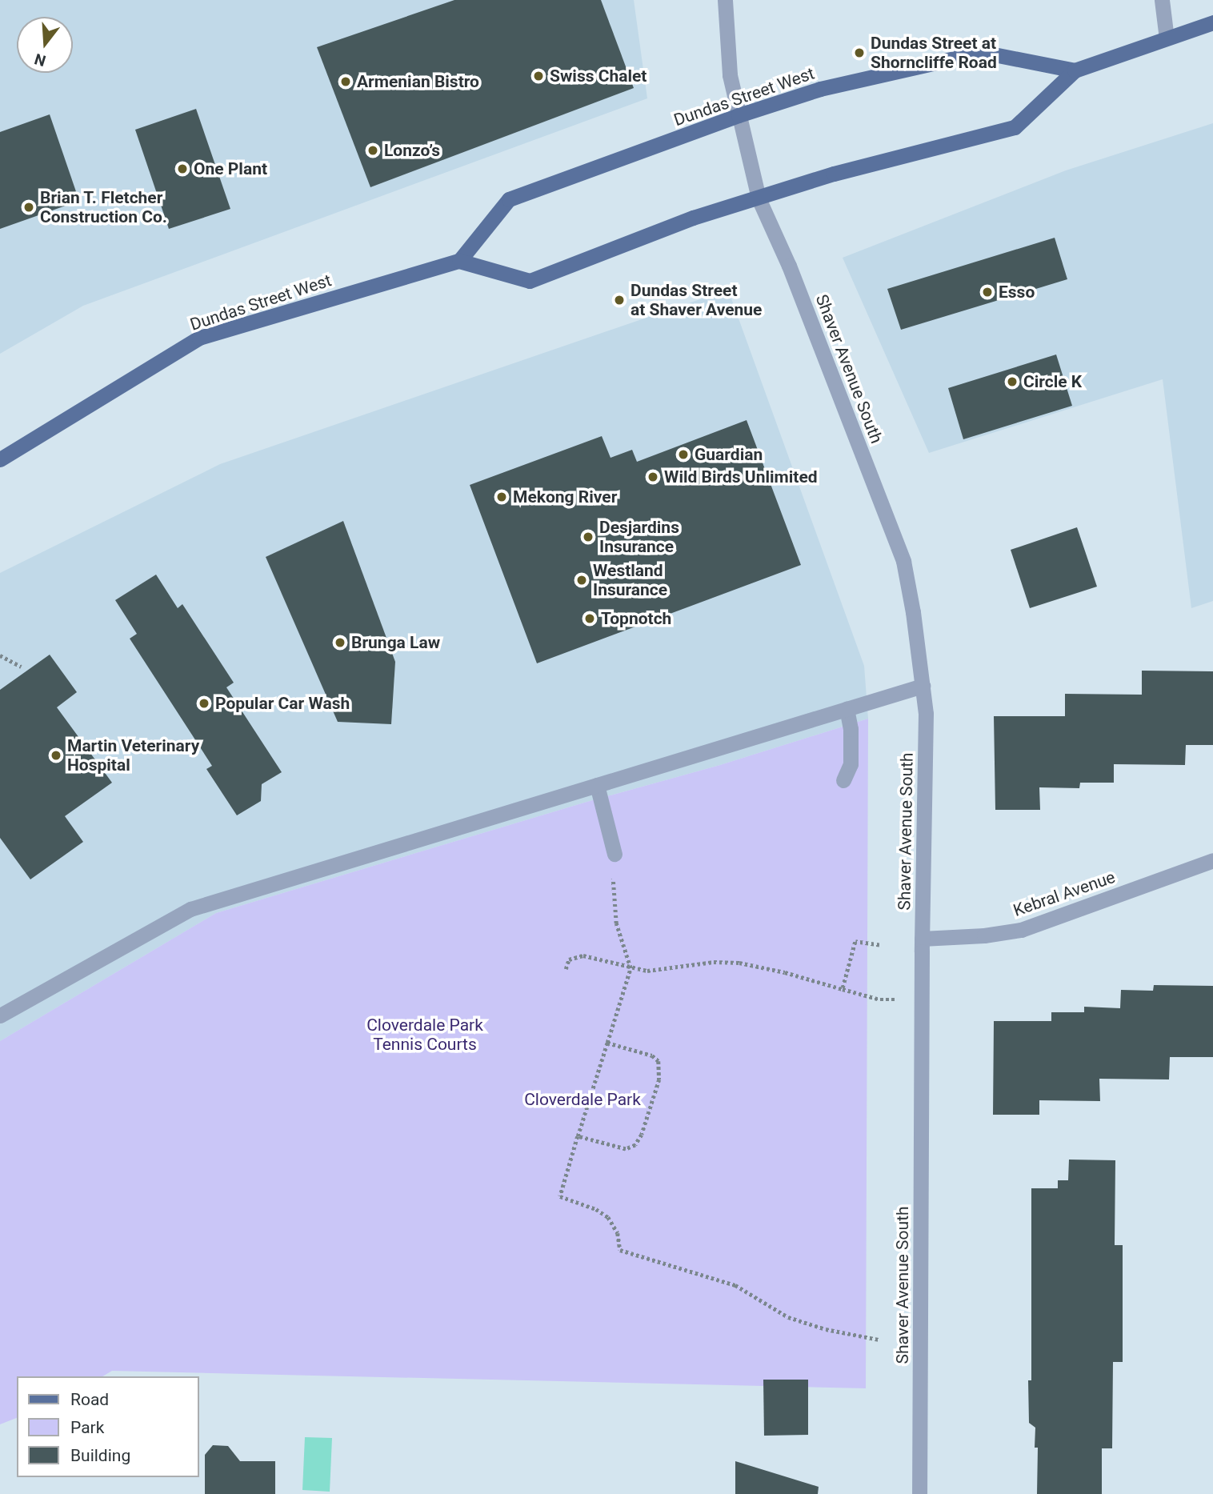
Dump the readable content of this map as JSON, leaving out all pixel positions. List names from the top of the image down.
{
  "streets": {
    "main road": ["Dundas Street West"],
    "street": ["Shaver Avenue South", "Kebral Avenue"]
  },
  "crossings": [
    ["Dundas Street West", "Shaver Avenue South"],
    ["Shaver Avenue South", "Kebral Avenue"]
  ],
  "parks": ["Cloverdale Park Tennis Courts", "Cloverdale Park"],
  "places": [
    "Dundas Street at Shorncliffe Road",
    "Swiss Chalet",
    "Armenian Bistro",
    "Lonzo’s",
    "One Plant",
    "Brian T. Fletcher Construction Co.",
    "Esso",
    "Dundas Street at Shaver Avenue",
    "Circle K",
    "Guardian",
    "Wild Birds Unlimited",
    "Mekong River",
    "Desjardins Insurance",
    "Westland Insurance",
    "Topnotch",
    "Brunga Law",
    "Popular Car Wash",
    "Martin Veterinary Hospital"
  ],
  "legend": ["Road", "Park", "Building"],
  "north": "bottom"
}
